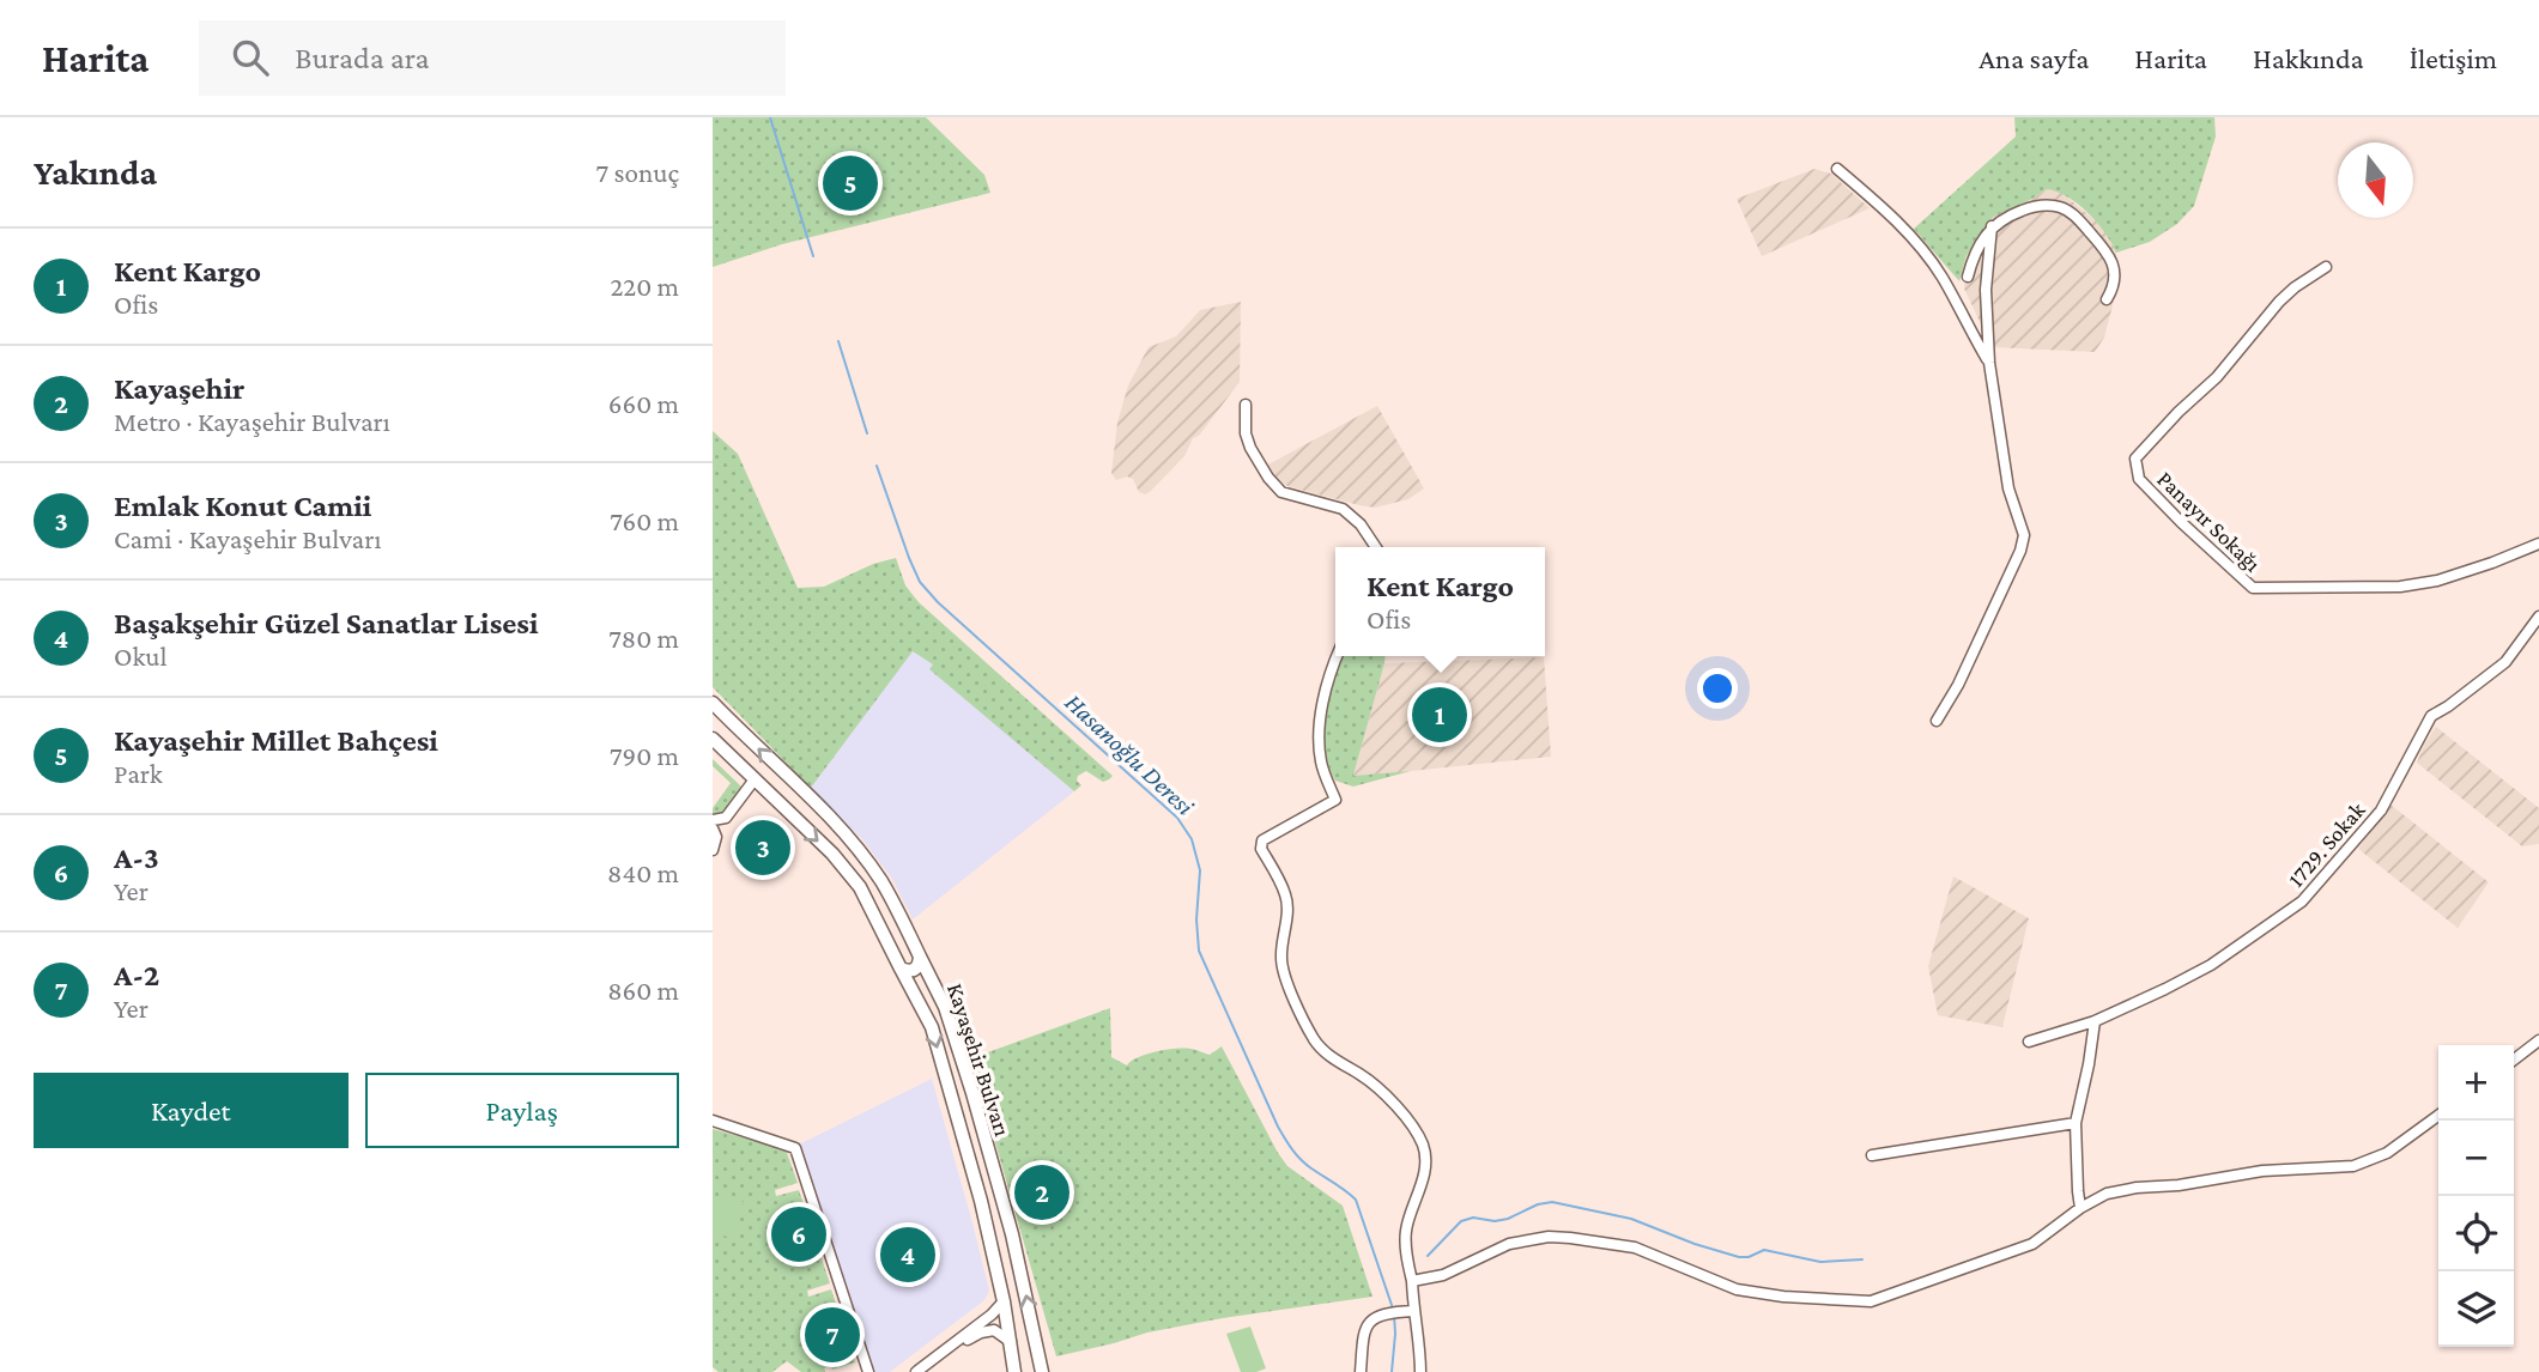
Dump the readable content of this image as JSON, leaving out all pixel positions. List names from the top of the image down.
{
  "streets": {
    "main road": ["Kayaşehir Bulvarı"],
    "street": ["Panayır Sokağı", "1729. Sokak"]
  },
  "water": ["Hasanoğlu Deresi"],
  "north": "bottom",
  "page": {
    "header": "Harita",
    "search": "Burada ara",
    "nav": [
      "Ana sayfa",
      "Harita",
      "Hakkında",
      "İletişim"
    ],
    "heading": ["Yakında", "7 sonuç"],
    "pins": [
      "5",
      "1",
      "3",
      "2",
      "6",
      "4",
      "7"
    ],
    "list": [
      {
        "mark": "1",
        "name": "Kent Kargo",
        "note": "Ofis",
        "value": "220 m"
      },
      {
        "mark": "2",
        "name": "Kayaşehir",
        "note": "Metro · Kayaşehir Bulvarı",
        "value": "660 m"
      },
      {
        "mark": "3",
        "name": "Emlak Konut Camii",
        "note": "Cami · Kayaşehir Bulvarı",
        "value": "760 m"
      },
      {
        "mark": "4",
        "name": "Başakşehir Güzel Sanatlar Lisesi",
        "note": "Okul",
        "value": "780 m"
      },
      {
        "mark": "5",
        "name": "Kayaşehir Millet Bahçesi",
        "note": "Park",
        "value": "790 m"
      },
      {
        "mark": "6",
        "name": "A-3",
        "note": "Yer",
        "value": "840 m"
      },
      {
        "mark": "7",
        "name": "A-2",
        "note": "Yer",
        "value": "860 m"
      }
    ],
    "popup": ["Kent Kargo", "Ofis"],
    "map_buttons": ["+", "−"],
    "buttons": ["Kaydet", "Paylaş"]
  }
}
